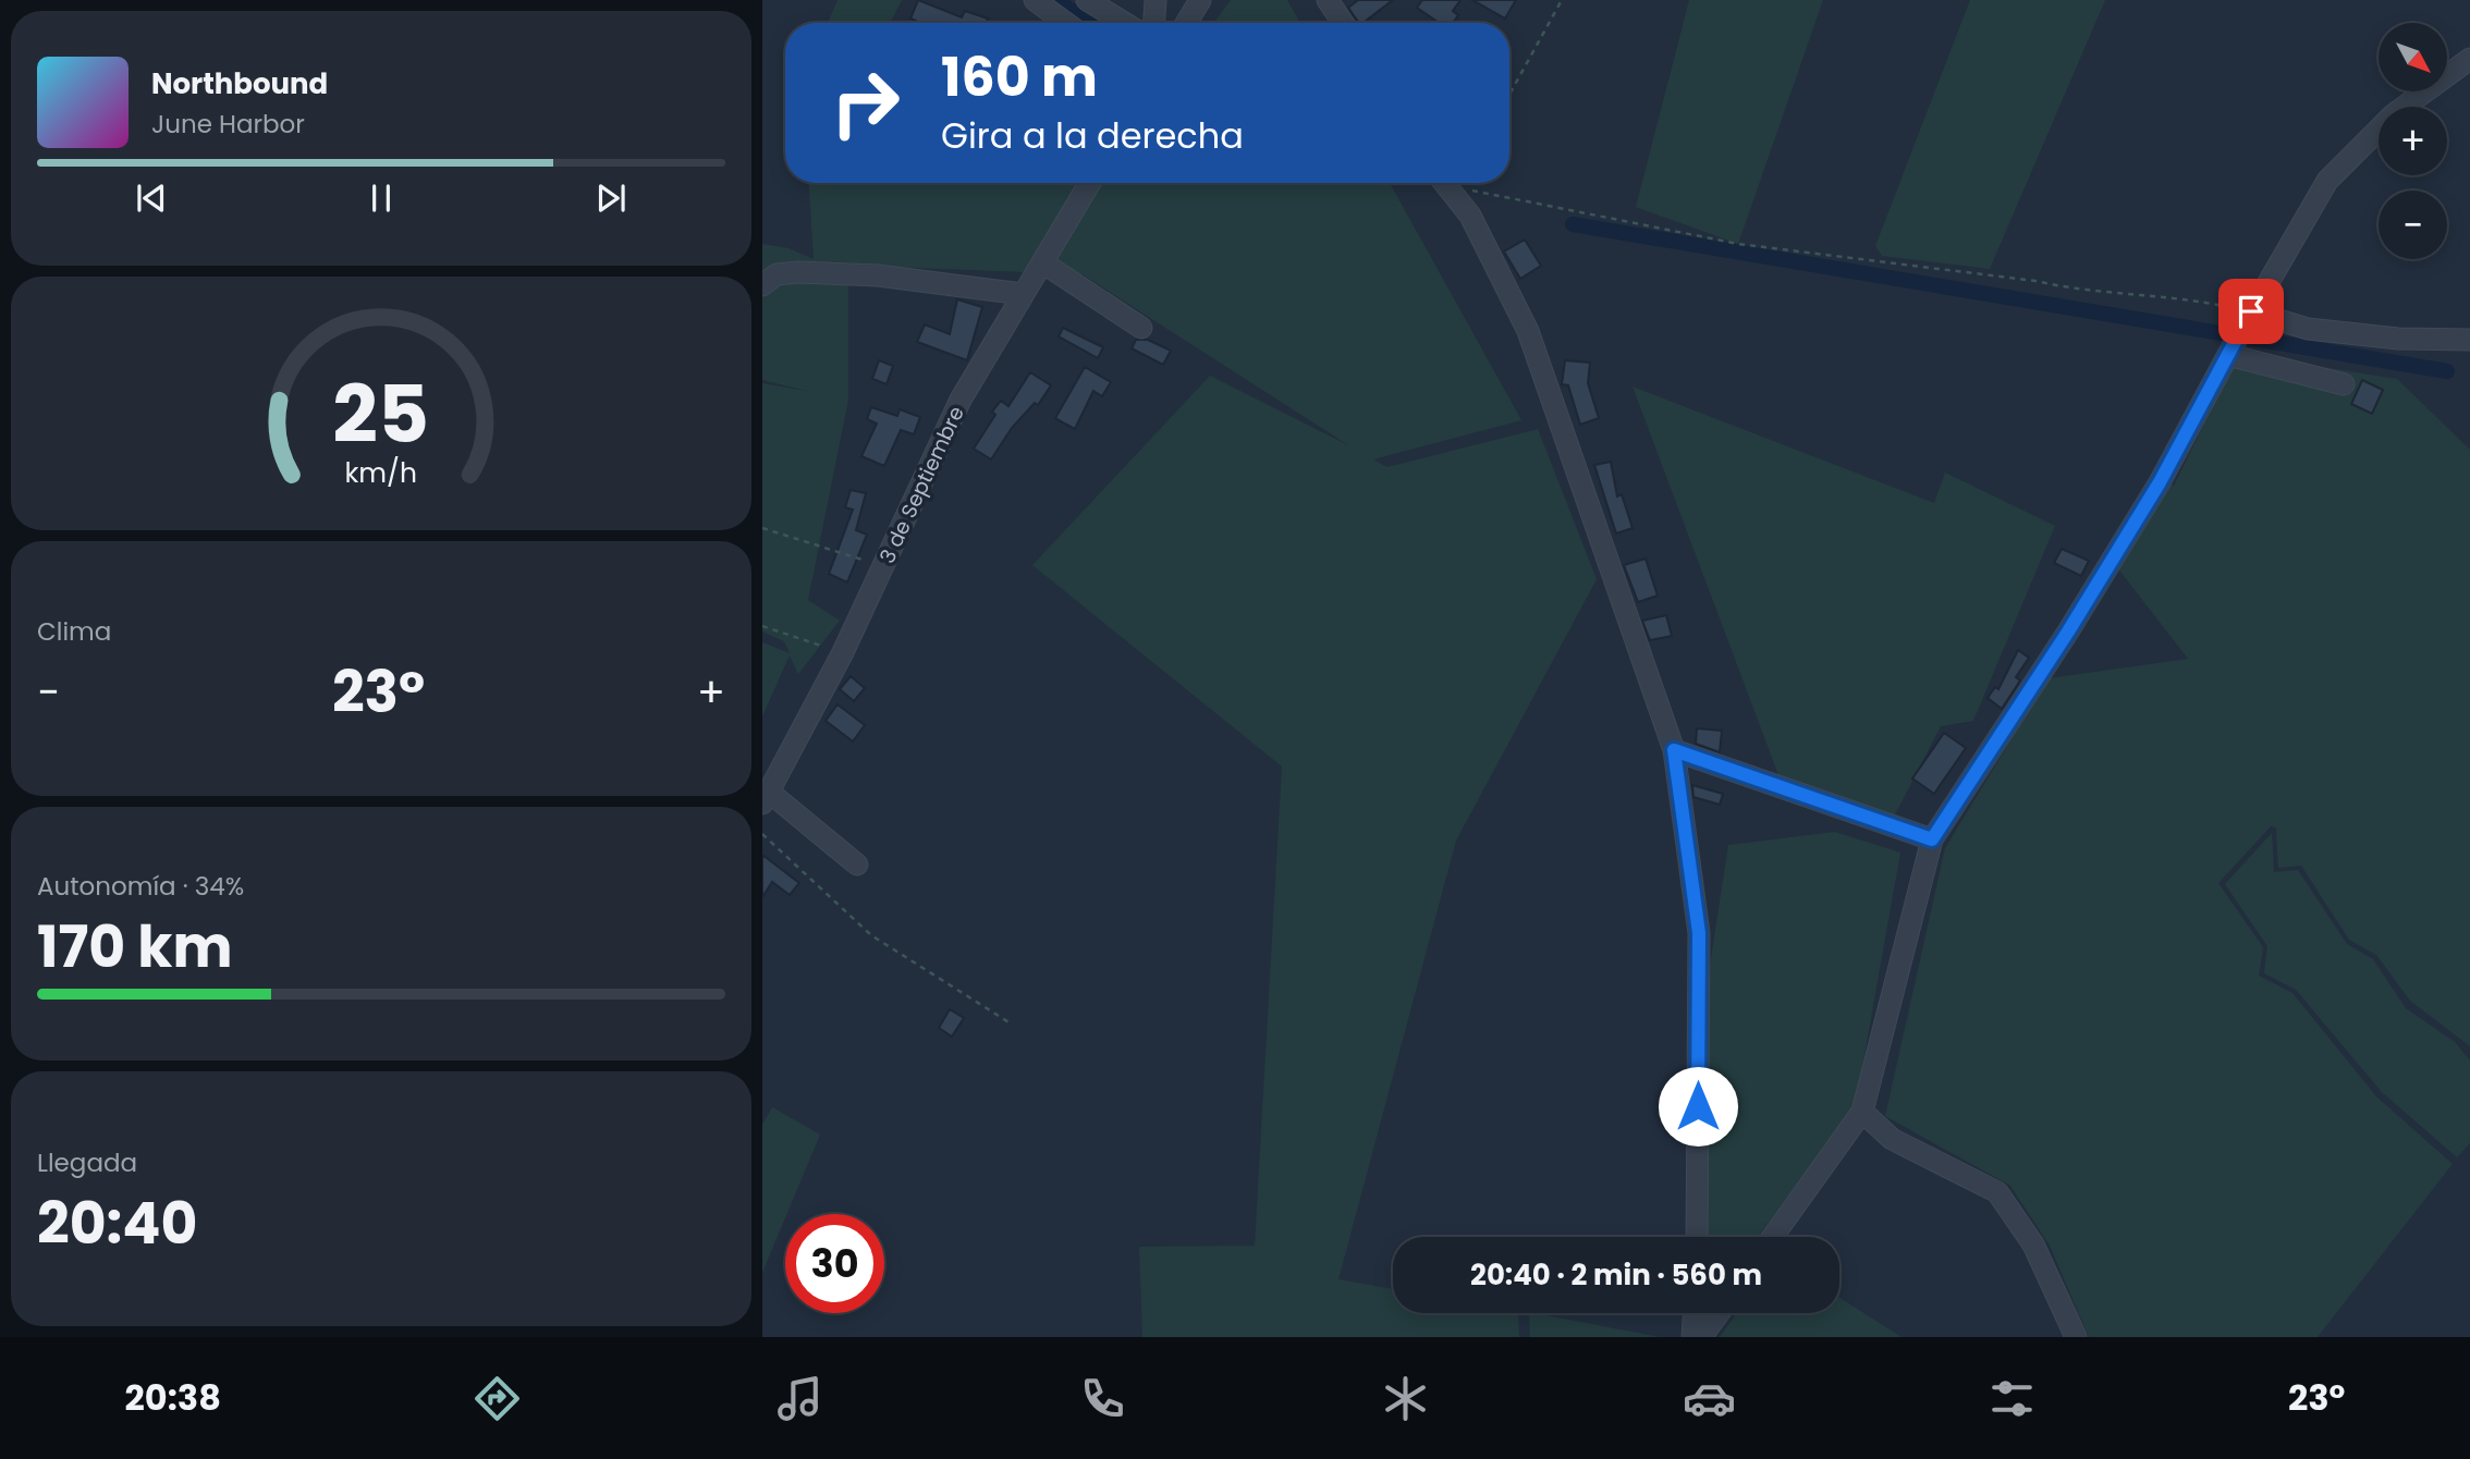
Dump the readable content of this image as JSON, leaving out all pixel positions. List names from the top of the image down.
{
  "streets": {
    "street": ["3 de Septiembre"]
  },
  "north": "bottom right",
  "page": {
    "map_buttons": ["+", "−"],
    "turn": ["160 m", "Gira a la derecha"],
    "song": ["Northbound", "June Harbor"],
    "tile": [
      "Clima",
      ["Autonomía · 34%", "170 km"],
      ["Llegada", "20:40"]
    ],
    "heat": ["−", "23°", "+"],
    "limit": "30",
    "trip": "20:40 · 2 min · 560 m",
    "tabs": ["20:38", "23°"],
    "gauge": ["25", "km/h"]
  }
}
